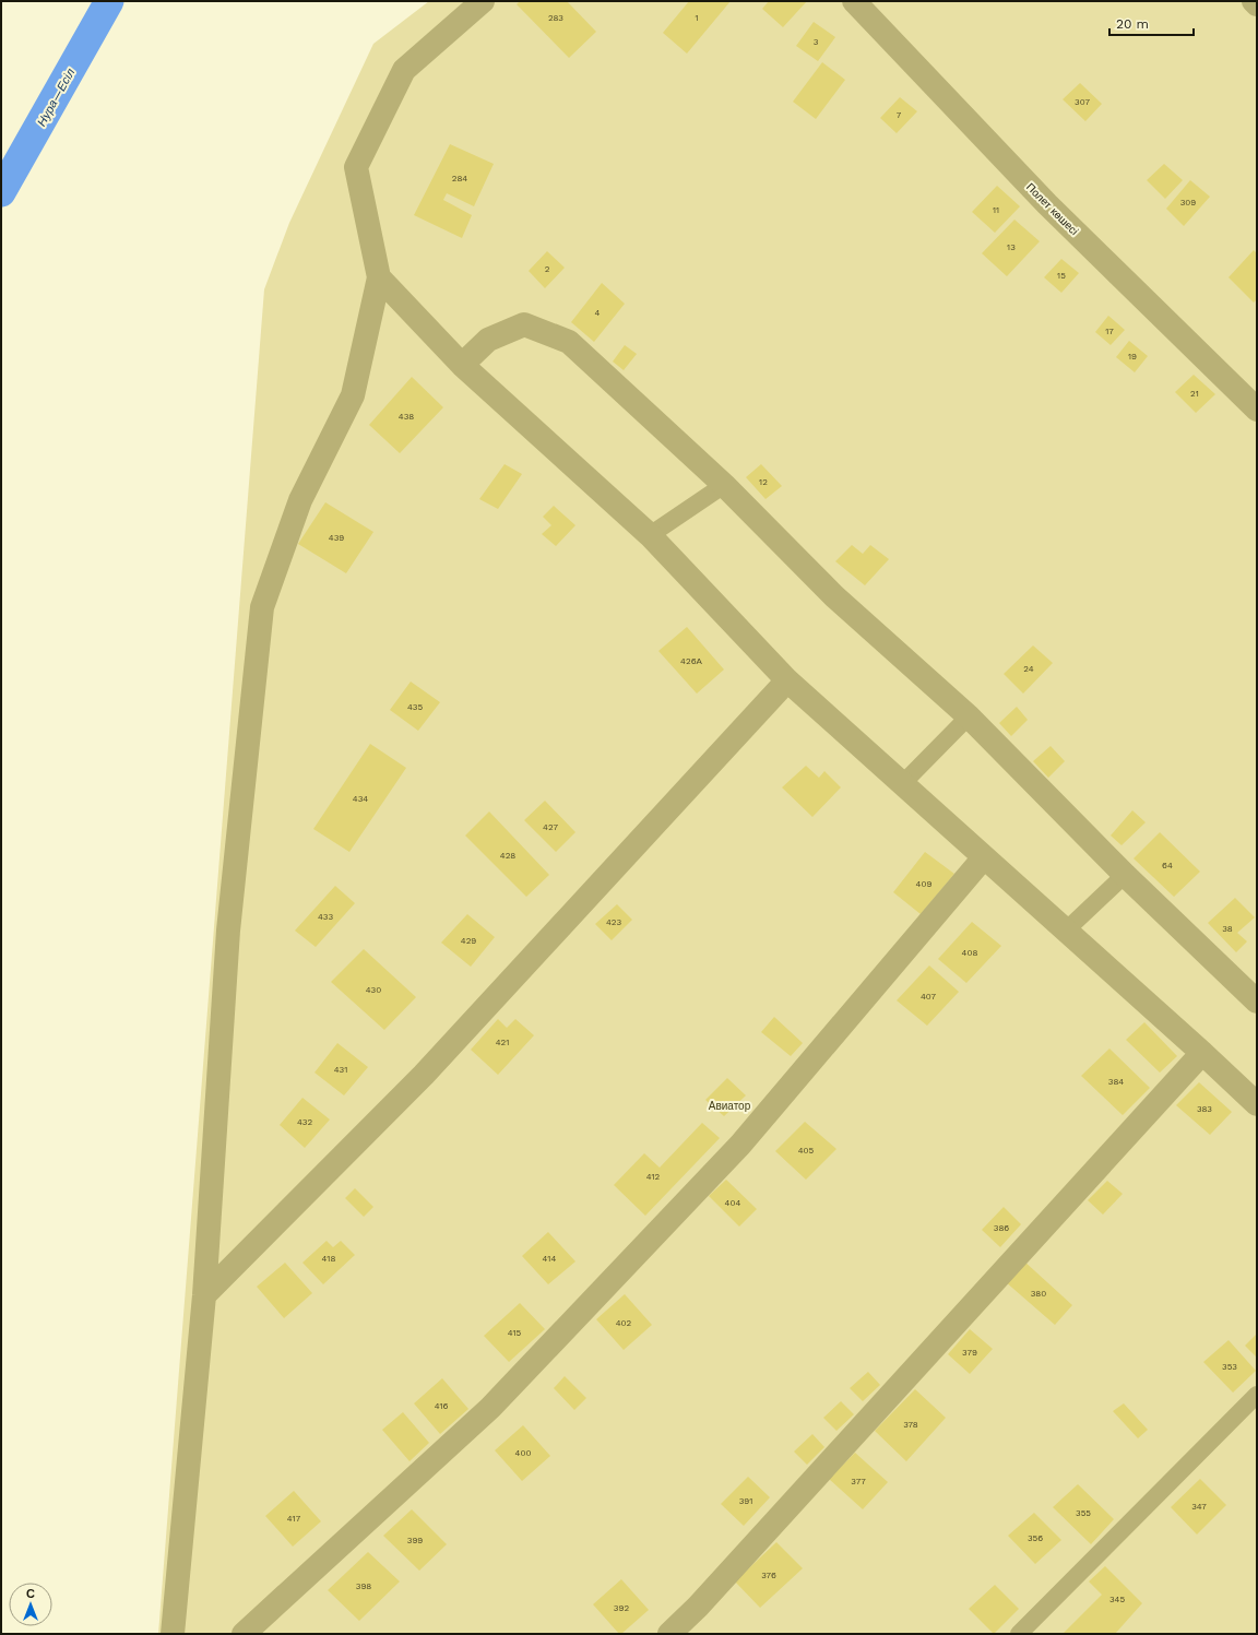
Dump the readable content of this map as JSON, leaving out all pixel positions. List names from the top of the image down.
{
  "streets": {
    "street": ["Полет көшесі"]
  },
  "water": ["Нура—Есіл"],
  "parks": ["Авиатор"],
  "house_numbers": [
    "283",
    "1",
    "3",
    "307",
    "7",
    "284",
    "309",
    "11",
    "13",
    "2",
    "15",
    "4",
    "17",
    "19",
    "21",
    "438",
    "12",
    "439",
    "426А",
    "24",
    "435",
    "434",
    "427",
    "428",
    "64",
    "409",
    "433",
    "423",
    "38",
    "429",
    "408",
    "430",
    "407",
    "421",
    "431",
    "384",
    "383",
    "432",
    "405",
    "412",
    "404",
    "386",
    "418",
    "414",
    "380",
    "402",
    "415",
    "379",
    "353",
    "416",
    "378",
    "400",
    "377",
    "391",
    "347",
    "355",
    "417",
    "356",
    "399",
    "376",
    "398",
    "345",
    "392"
  ],
  "scale_bar": "20 m",
  "north": "top"
}
